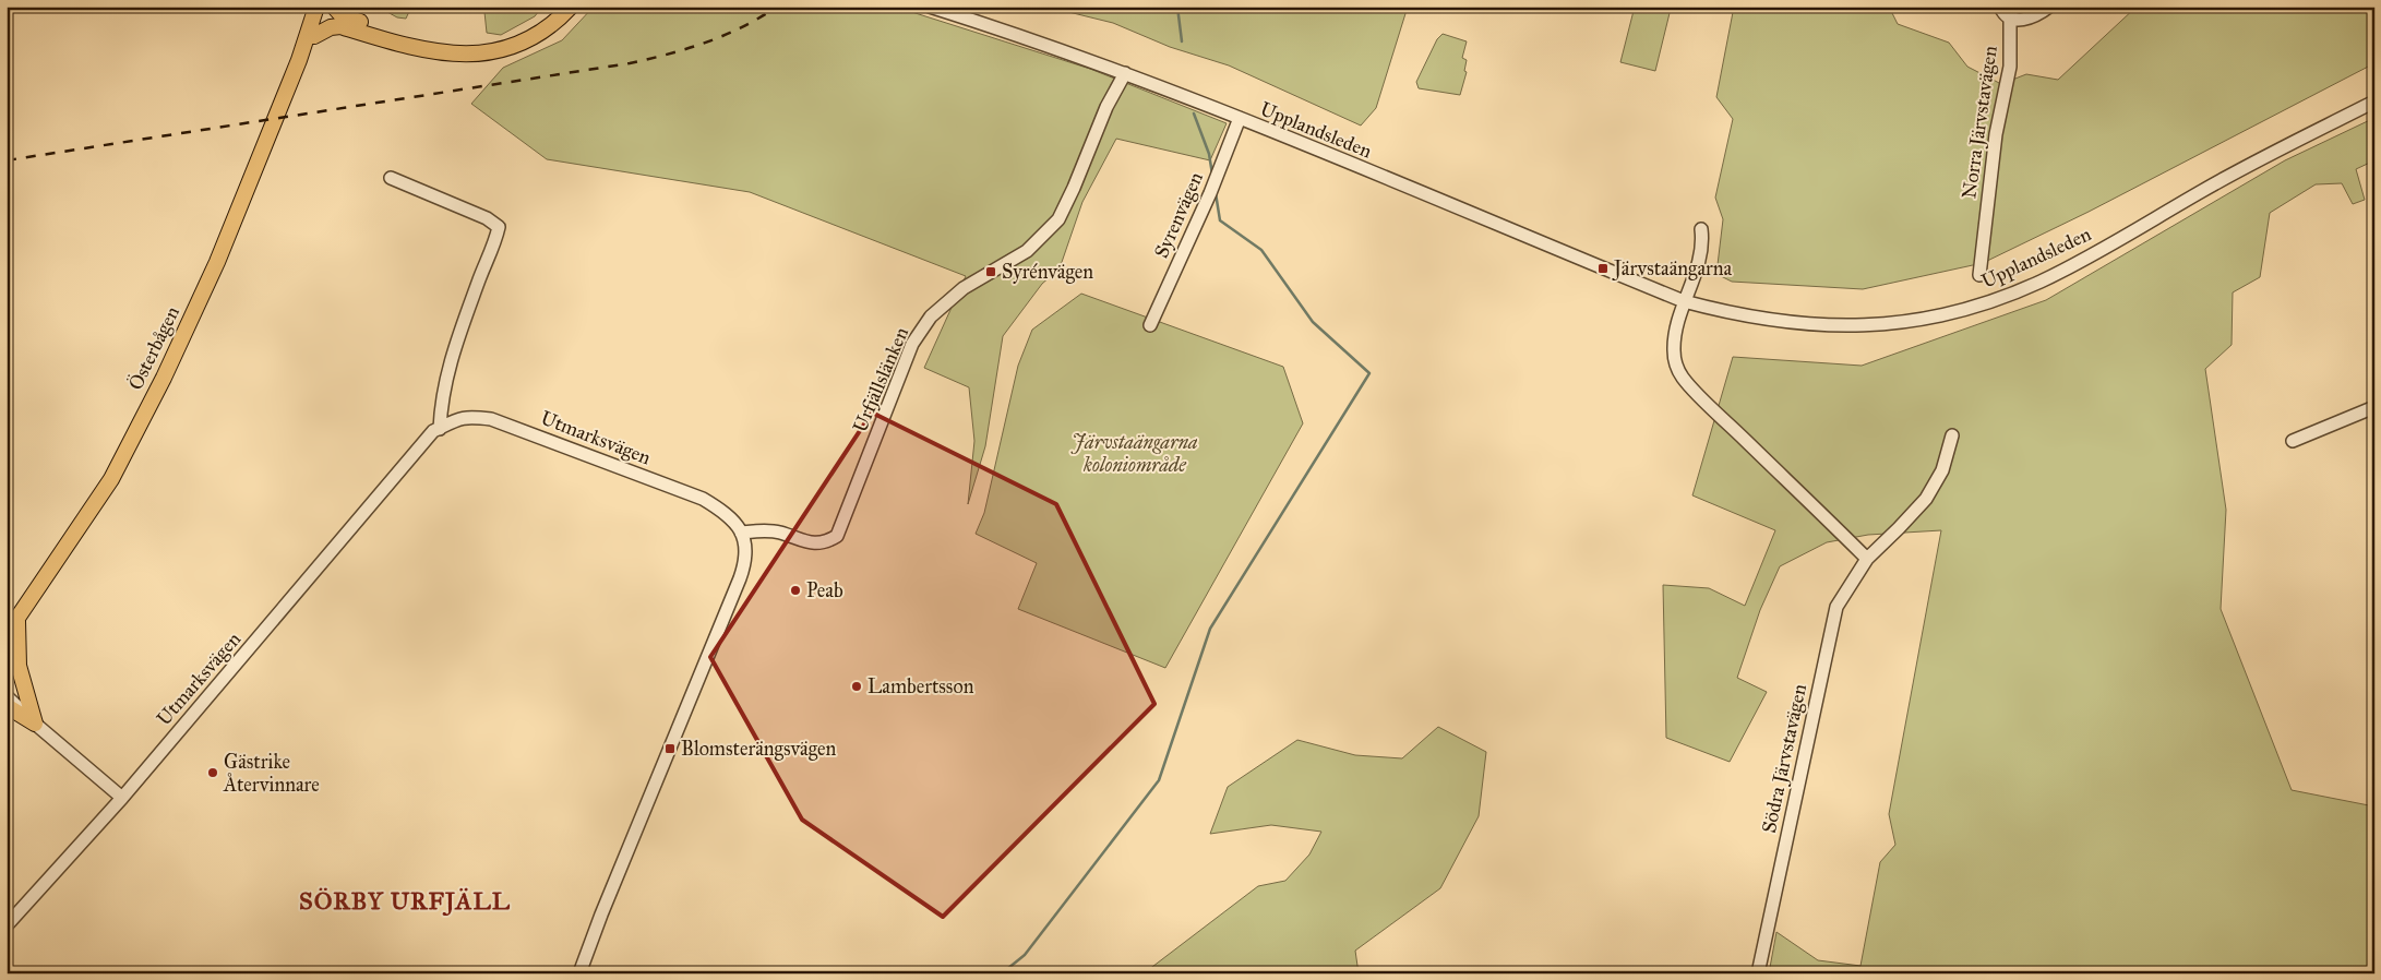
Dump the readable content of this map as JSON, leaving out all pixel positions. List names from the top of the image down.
{
  "streets": {
    "main road": ["Österbågen"],
    "street": [
      "Norra Järvstavägen",
      "Upplandsleden",
      "Syrenvägen",
      "Urfjällslänken",
      "Utmarksvägen",
      "Södra Järvstavägen"
    ]
  },
  "crossings": [
    ["Upplandsleden", "Syrenvägen"],
    ["Upplandsleden", "Urfjällslänken"],
    ["Urfjällslänken", "Utmarksvägen"]
  ],
  "districts": ["SÖRBY URFJÄLL"],
  "parks": ["Järvstaängarna koloniområde"],
  "places": {
    "transit": ["Järvstaängarna", "Syrénvägen", "Blomsterängsvägen"],
    "other": ["Peab", "Lambertsson", "Gästrike Återvinnare"]
  }
}
